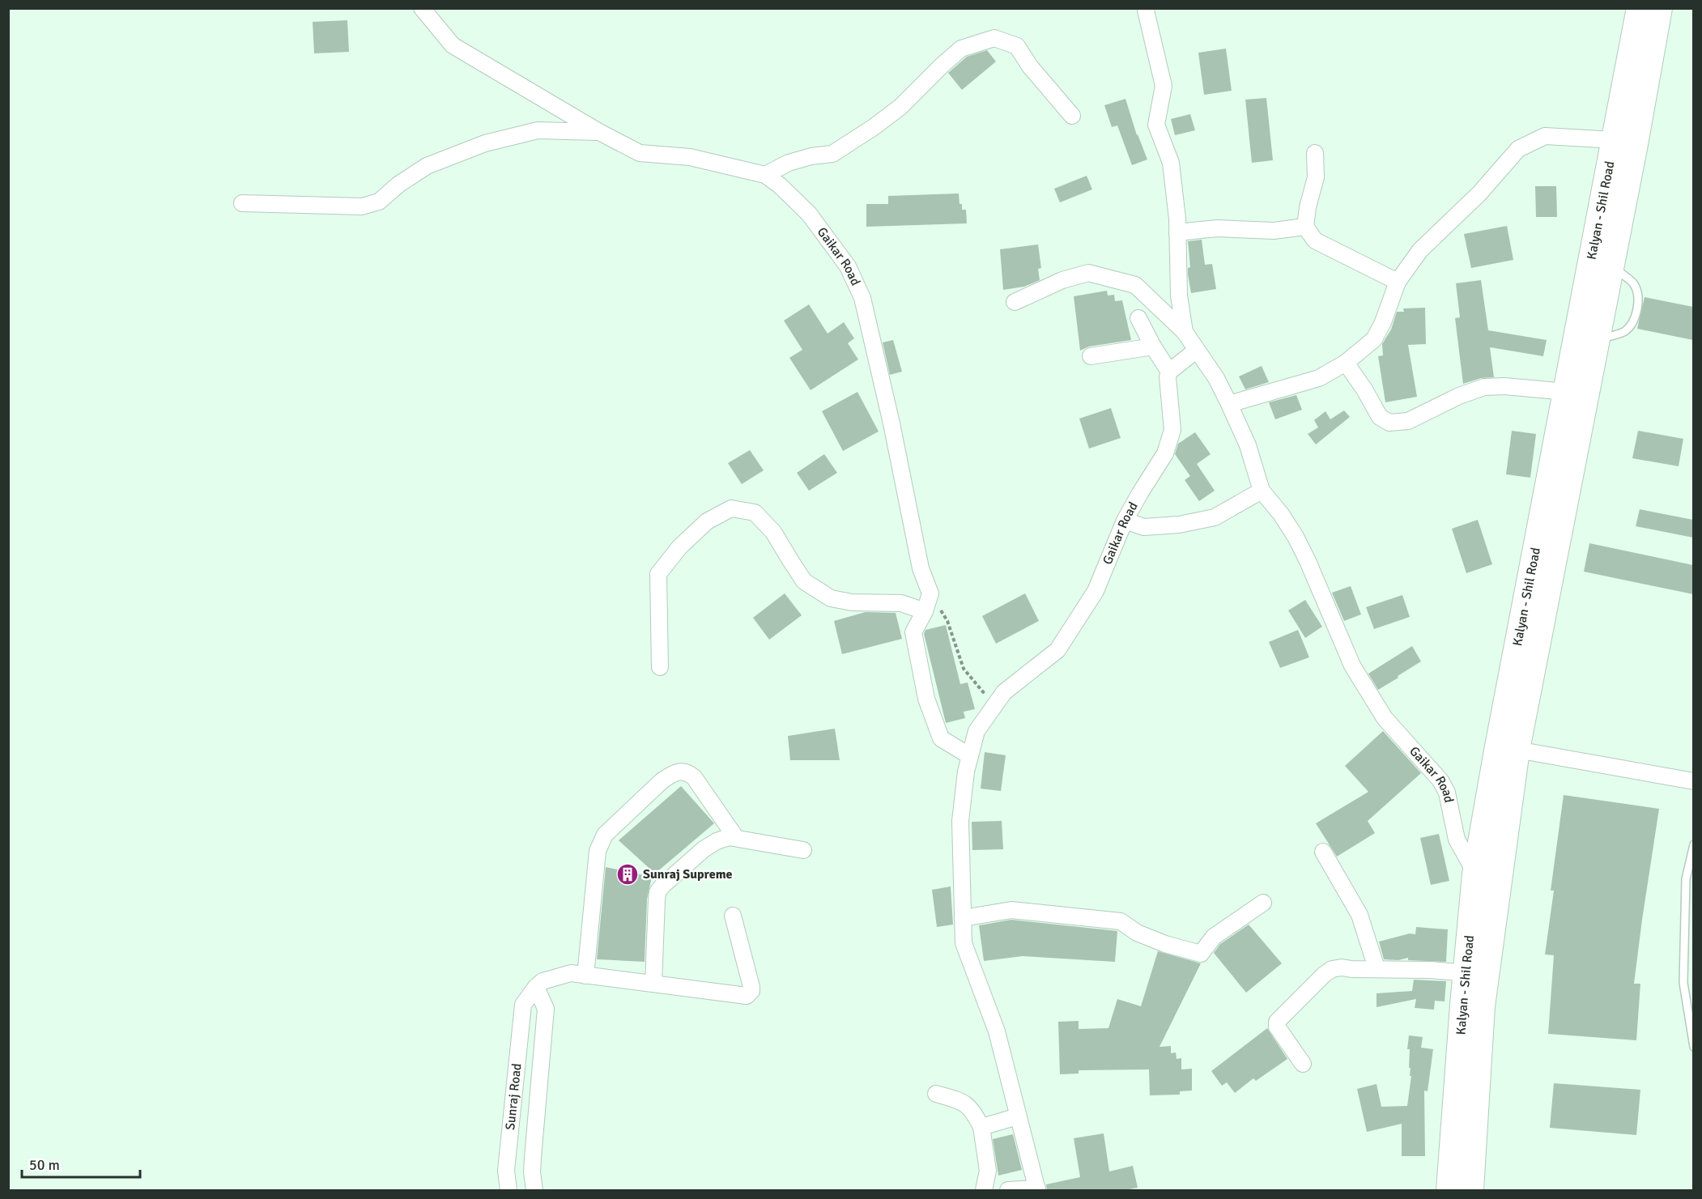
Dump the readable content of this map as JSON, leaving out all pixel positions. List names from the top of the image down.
{
  "streets": {
    "main road": ["Kalyan - Shil Road"],
    "street": ["Gaikar Road", "Sunraj Road"]
  },
  "crossings": [
    ["Kalyan - Shil Road", "Gaikar Road"]
  ],
  "places": {
    "building": ["Sunraj Supreme"]
  },
  "scale_bar": "50 m"
}
